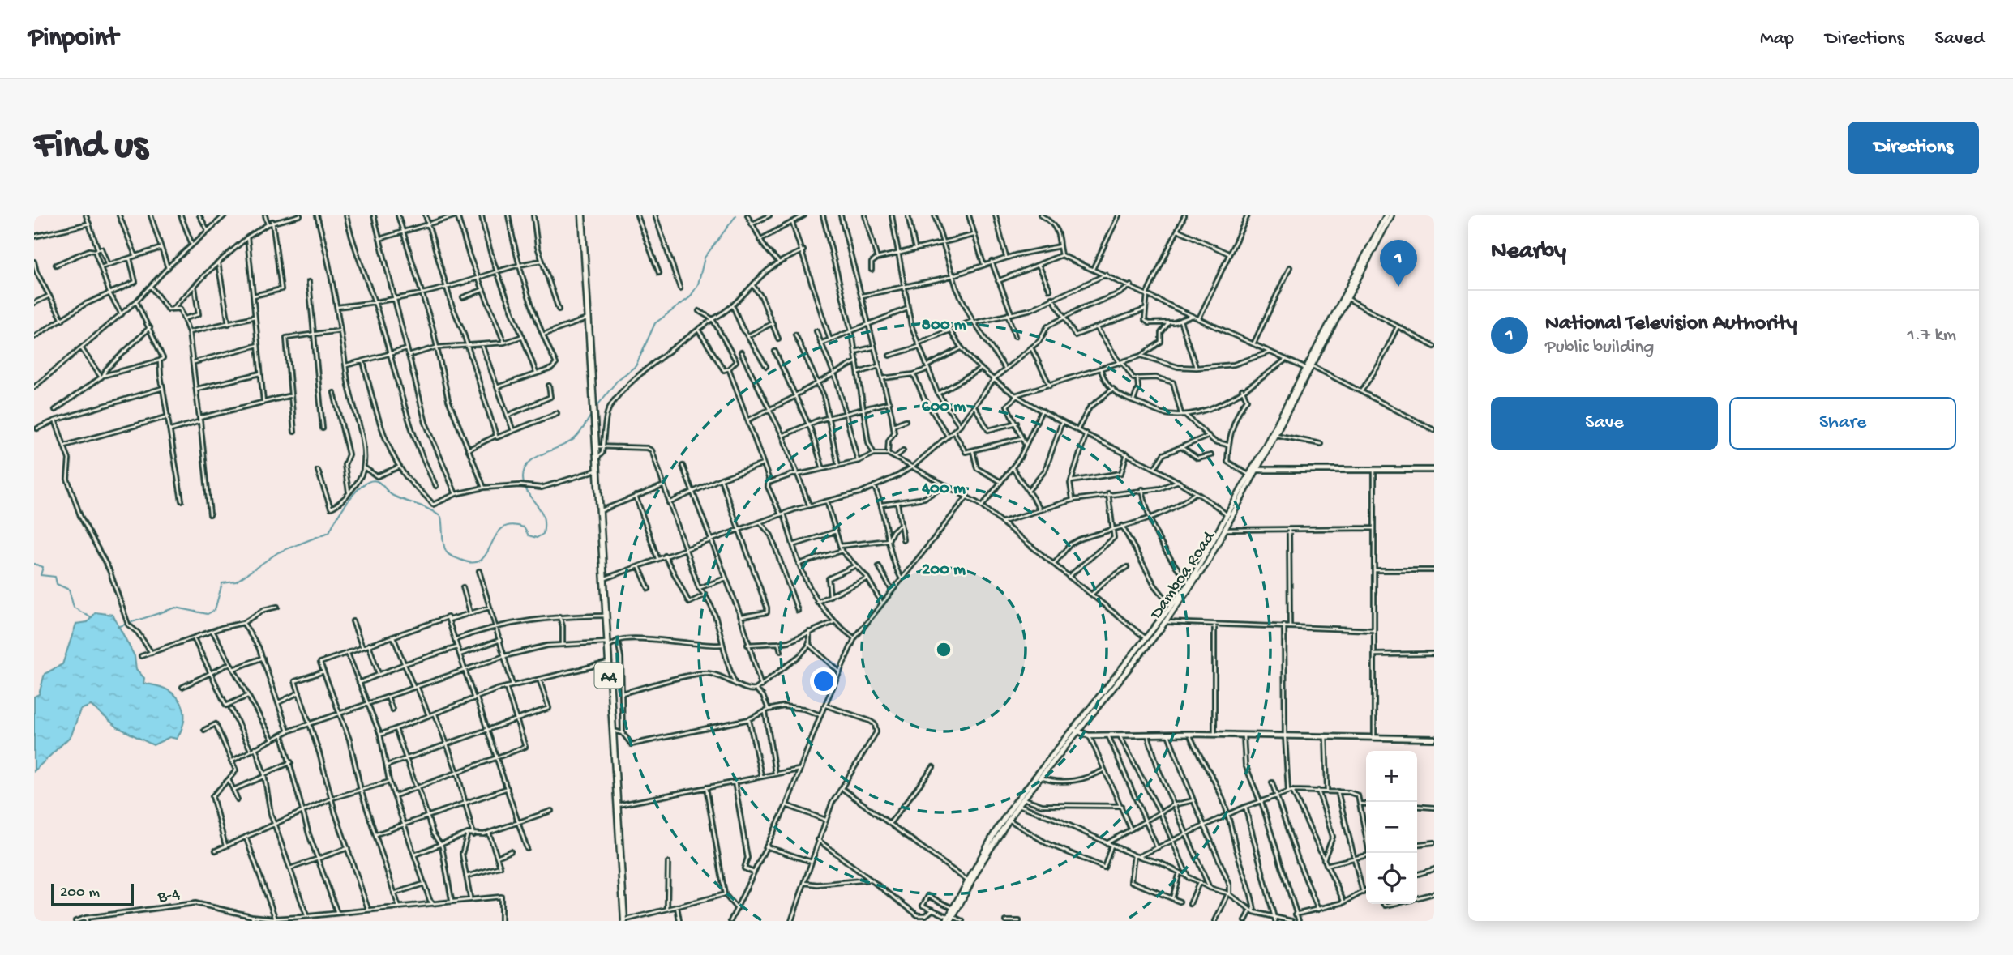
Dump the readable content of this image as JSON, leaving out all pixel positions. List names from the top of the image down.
{
  "streets": {
    "highway": ["A4"],
    "main road": ["Damboa Road"],
    "street": ["B-4"]
  },
  "scale_bar": "200 m",
  "page": {
    "header": "Pinpoint",
    "nav": ["Map", "Directions", "Saved"],
    "buttons": [
      "Directions",
      ["Save", "Share"]
    ],
    "title": "Find us",
    "heading": "Nearby",
    "pins": "1",
    "list": [
      {
        "mark": "1",
        "name": "National Television Authority",
        "note": "Public building",
        "value": "1.7 km"
      }
    ],
    "map_buttons": ["+", "−"],
    "scale": "200 m"
  },
  "rings": [
    "800 m",
    "600 m",
    "400 m",
    "200 m"
  ]
}
